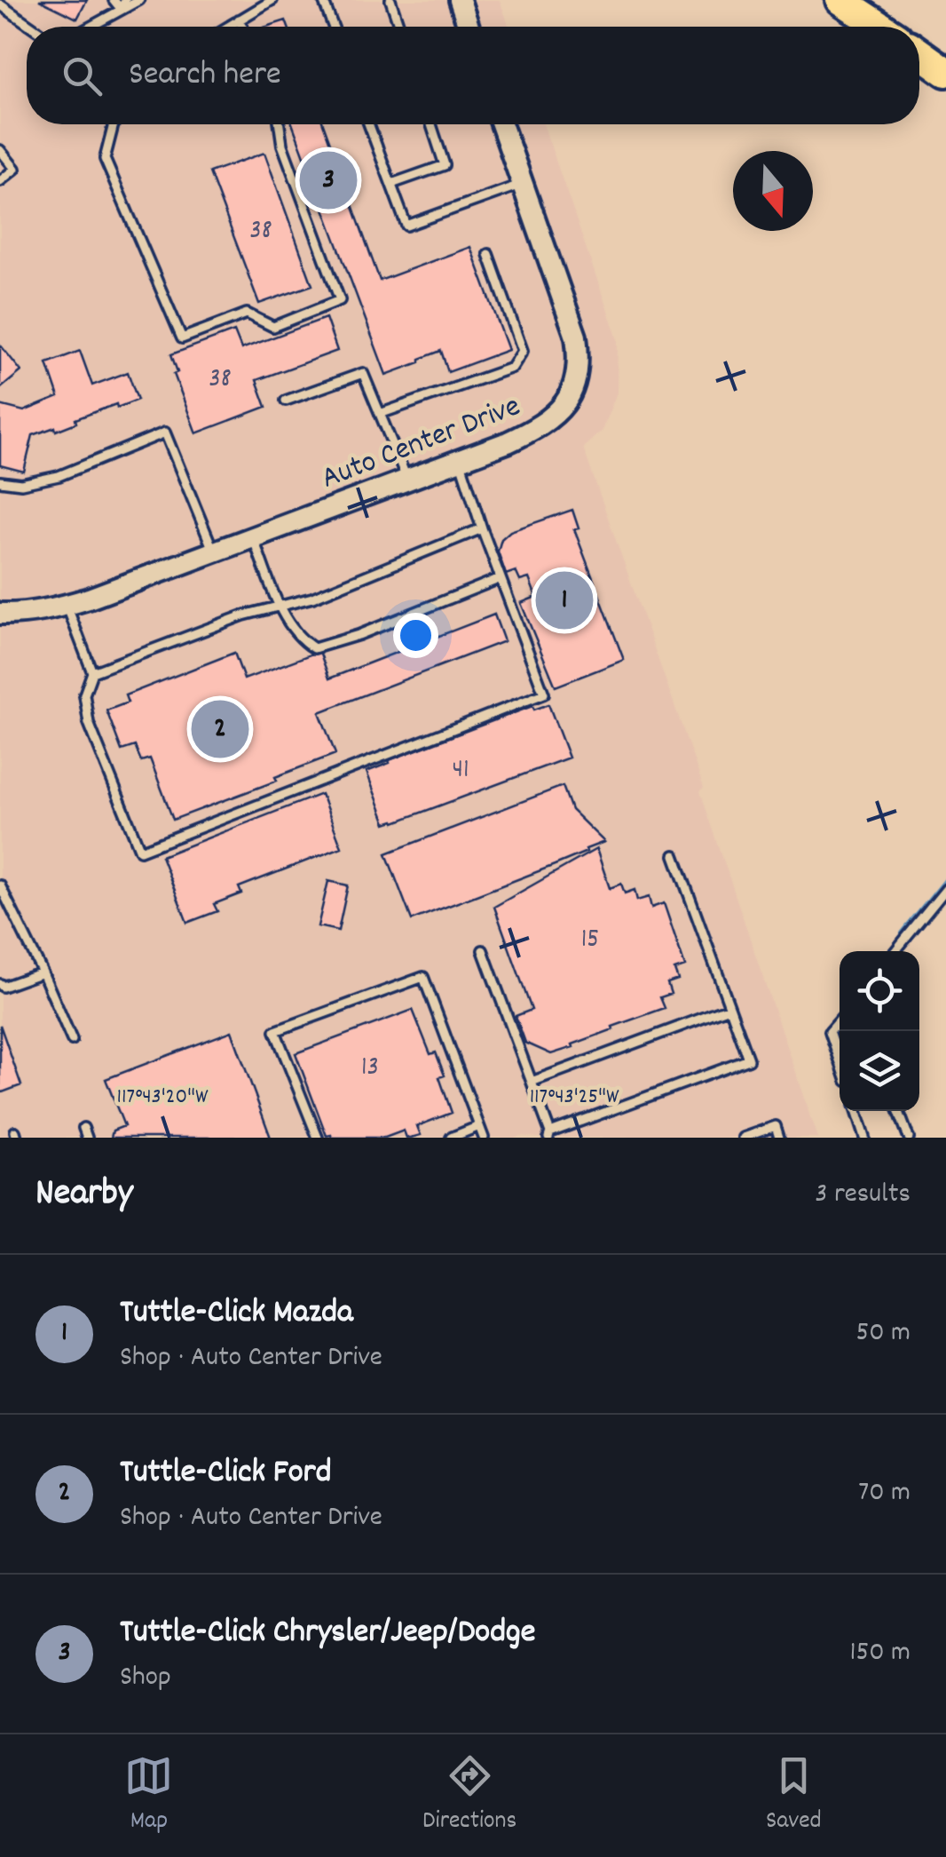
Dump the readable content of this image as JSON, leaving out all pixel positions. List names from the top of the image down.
{
  "streets": {
    "street": ["Auto Center Drive"]
  },
  "house_numbers": [
    "38",
    "38",
    "41",
    "15",
    "13"
  ],
  "north": "bottom",
  "page": {
    "search": "Search here",
    "pins": ["3", "1", "2"],
    "heading": ["Nearby", "3 results"],
    "list": [
      {
        "mark": "1",
        "name": "Tuttle-Click Mazda",
        "note": "Shop · Auto Center Drive",
        "value": "50 m"
      },
      {
        "mark": "2",
        "name": "Tuttle-Click Ford",
        "note": "Shop · Auto Center Drive",
        "value": "70 m"
      },
      {
        "mark": "3",
        "name": "Tuttle-Click Chrysler/Jeep/Dodge",
        "note": "Shop",
        "value": "150 m"
      }
    ],
    "nav": ["Map", "Directions", "Saved"]
  },
  "coordinates": ["117°43'20\"W", "117°43'25\"W"]
}
